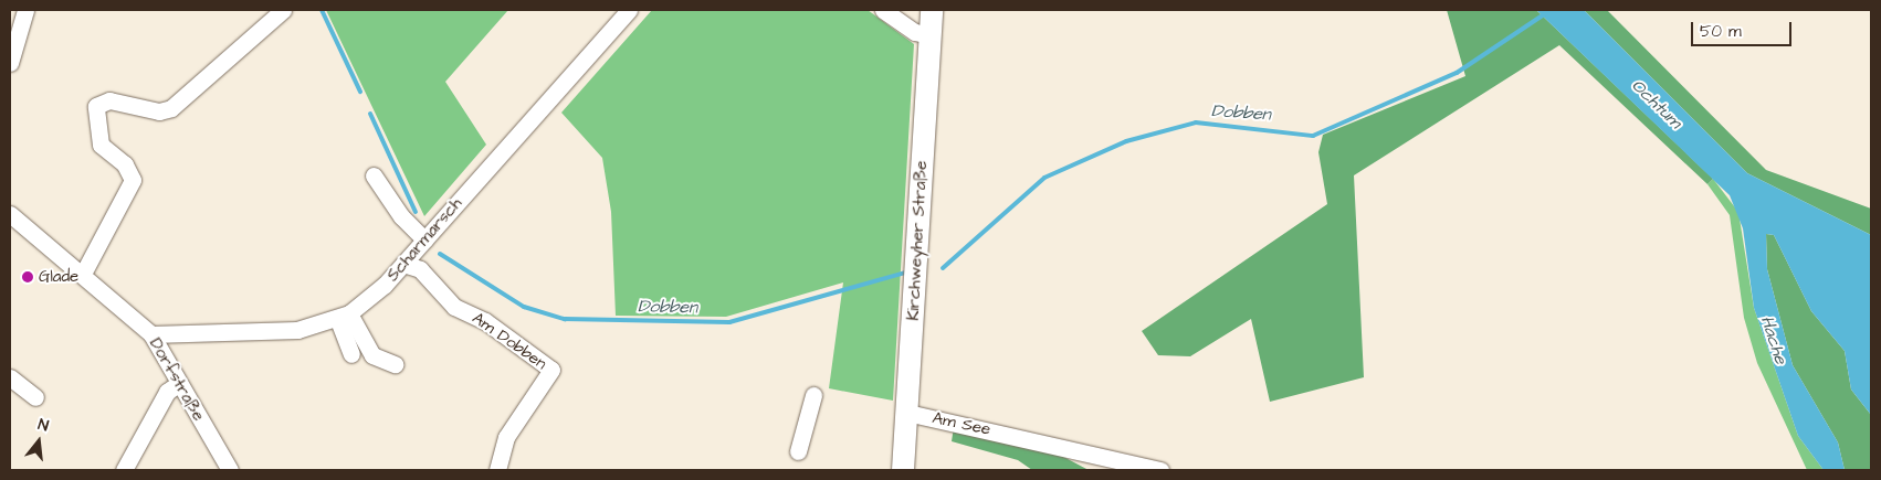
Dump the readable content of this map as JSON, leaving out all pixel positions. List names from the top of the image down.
{
  "streets": {
    "main road": ["Kirchweyher Straße"],
    "street": [
      "Scharmarsch",
      "Am Dobben",
      "Dorfstraße",
      "Am See"
    ]
  },
  "crossings": [
    ["Scharmarsch", "Am Dobben"],
    ["Scharmarsch", "Dorfstraße"],
    ["Kirchweyher Straße", "Am See"]
  ],
  "water": ["Ochtum", "Dobben", "Hache"],
  "places": ["Glade"],
  "scale_bar": "50 m",
  "north": "top"
}
